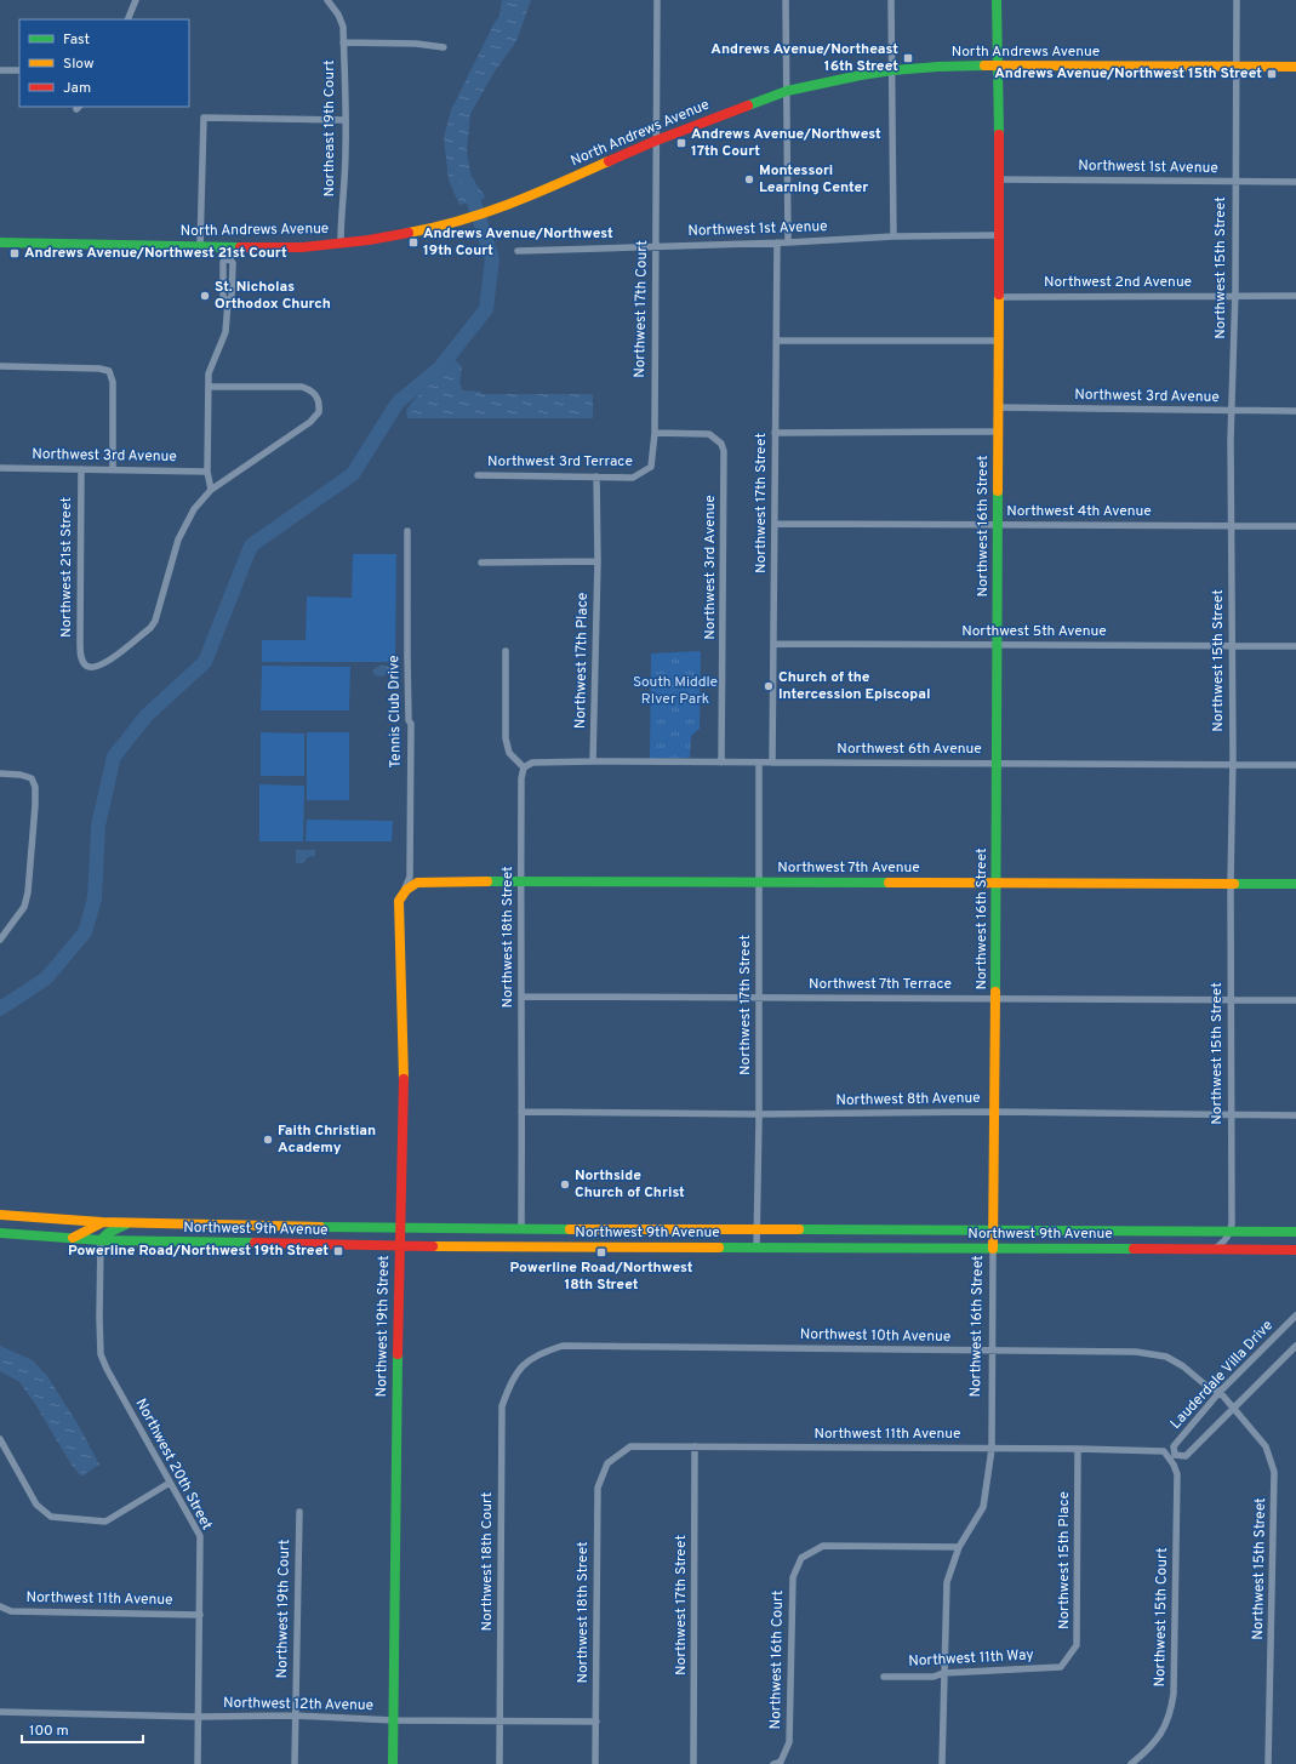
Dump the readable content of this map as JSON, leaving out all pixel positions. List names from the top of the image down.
{
  "streets": {
    "main road": [
      "North Andrews Avenue",
      "Northwest 16th Street",
      "Northwest 7th Avenue",
      "Northwest 9th Avenue",
      "Northwest 19th Street"
    ],
    "street": [
      "Northeast 19th Court",
      "Northwest 1st Avenue",
      "Northwest 15th Street",
      "Northwest 2nd Avenue",
      "Northwest 17th Court",
      "Northwest 3rd Avenue",
      "Northwest 3rd Terrace",
      "Northwest 17th Street",
      "Northwest 4th Avenue",
      "Northwest 21st Street",
      "Northwest 5th Avenue",
      "Northwest 17th Place",
      "Tennis Club Drive",
      "Northwest 6th Avenue",
      "Northwest 18th Street",
      "Northwest 7th Terrace",
      "Northwest 8th Avenue",
      "Northwest 10th Avenue",
      "Lauderdale Villa Drive",
      "Northwest 11th Avenue",
      "Northwest 20th Street",
      "Northwest 15th Place",
      "Northwest 18th Court",
      "Northwest 19th Court",
      "Northwest 15th Court",
      "Northwest 11th Way",
      "Northwest 16th Court",
      "Northwest 12th Avenue"
    ]
  },
  "crossings": [
    ["North Andrews Avenue", "Northeast 19th Court"],
    ["North Andrews Avenue", "Northwest 15th Street"],
    ["North Andrews Avenue", "Northwest 17th Court"],
    ["North Andrews Avenue", "Northwest 16th Street"],
    ["Northwest 1st Avenue", "Northwest 15th Street"],
    ["Northwest 1st Avenue", "Northwest 17th Court"],
    ["Northwest 1st Avenue", "Northwest 17th Street"],
    ["Northwest 1st Avenue", "Northwest 16th Street"],
    ["Northwest 15th Street", "Northwest 2nd Avenue"],
    ["Northwest 15th Street", "Northwest 3rd Avenue"],
    ["Northwest 15th Street", "Northwest 4th Avenue"],
    ["Northwest 15th Street", "Northwest 5th Avenue"],
    ["Northwest 15th Street", "Northwest 6th Avenue"],
    ["Northwest 15th Street", "Northwest 7th Avenue"],
    ["Northwest 15th Street", "Northwest 7th Terrace"],
    ["Northwest 15th Street", "Northwest 8th Avenue"],
    ["Northwest 15th Street", "Northwest 9th Avenue"],
    ["Northwest 15th Street", "Northwest 10th Avenue"],
    ["Northwest 15th Street", "Lauderdale Villa Drive"],
    ["Northwest 2nd Avenue", "Northwest 16th Street"],
    ["Northwest 17th Court", "Northwest 3rd Avenue"],
    ["Northwest 17th Court", "Northwest 3rd Terrace"],
    ["Northwest 3rd Avenue", "Northwest 16th Street"],
    ["Northwest 3rd Avenue", "Northwest 21st Street"],
    ["Northwest 3rd Avenue", "Northwest 6th Avenue"],
    ["Northwest 3rd Terrace", "Northwest 17th Place"],
    ["Northwest 17th Street", "Northwest 4th Avenue"],
    ["Northwest 17th Street", "Northwest 5th Avenue"],
    ["Northwest 17th Street", "Northwest 6th Avenue"],
    ["Northwest 17th Street", "Northwest 7th Avenue"],
    ["Northwest 17th Street", "Northwest 7th Terrace"],
    ["Northwest 17th Street", "Northwest 8th Avenue"],
    ["Northwest 17th Street", "Northwest 9th Avenue"],
    ["Northwest 17th Street", "Northwest 11th Avenue"],
    ["Northwest 4th Avenue", "Northwest 16th Street"],
    ["Northwest 16th Street", "Northwest 5th Avenue"],
    ["Northwest 16th Street", "Northwest 6th Avenue"],
    ["Northwest 16th Street", "Northwest 7th Avenue"],
    ["Northwest 16th Street", "Northwest 7th Terrace"],
    ["Northwest 16th Street", "Northwest 8th Avenue"],
    ["Northwest 16th Street", "Northwest 9th Avenue"],
    ["Northwest 16th Street", "Northwest 10th Avenue"],
    ["Northwest 16th Street", "Northwest 11th Avenue"],
    ["Northwest 16th Street", "Northwest 11th Way"],
    ["Northwest 16th Street", "Northwest 16th Court"],
    ["Northwest 17th Place", "Northwest 6th Avenue"],
    ["Tennis Club Drive", "Northwest 7th Avenue"],
    ["Tennis Club Drive", "Northwest 19th Street"],
    ["Northwest 6th Avenue", "Northwest 18th Street"],
    ["Northwest 7th Avenue", "Northwest 18th Street"],
    ["Northwest 7th Avenue", "Northwest 19th Street"],
    ["Northwest 18th Street", "Northwest 7th Terrace"],
    ["Northwest 18th Street", "Northwest 8th Avenue"],
    ["Northwest 18th Street", "Northwest 9th Avenue"],
    ["Northwest 18th Street", "Northwest 11th Avenue"],
    ["Northwest 18th Street", "Northwest 12th Avenue"],
    ["Northwest 9th Avenue", "Northwest 19th Street"],
    ["Northwest 9th Avenue", "Northwest 20th Street"],
    ["Northwest 19th Street", "Northwest 12th Avenue"],
    ["Northwest 10th Avenue", "Lauderdale Villa Drive"],
    ["Northwest 10th Avenue", "Northwest 18th Court"],
    ["Lauderdale Villa Drive", "Northwest 11th Avenue"],
    ["Lauderdale Villa Drive", "Northwest 15th Court"],
    ["Northwest 11th Avenue", "Northwest 20th Street"],
    ["Northwest 11th Avenue", "Northwest 15th Place"],
    ["Northwest 11th Avenue", "Northwest 15th Court"],
    ["Northwest 20th Street", "Northwest 12th Avenue"],
    ["Northwest 15th Place", "Northwest 11th Way"],
    ["Northwest 18th Court", "Northwest 12th Avenue"],
    ["Northwest 19th Court", "Northwest 12th Avenue"]
  ],
  "parks": ["South Middle RIver Park"],
  "places": {
    "transit": [
      "Andrews Avenue/Northeast 16th Street",
      "Andrews Avenue/Northwest 15th Street",
      "Andrews Avenue/Northwest 17th Court",
      "Andrews Avenue/Northwest 19th Court",
      "Andrews Avenue/Northwest 21st Court",
      "Powerline Road/Northwest 19th Street",
      "Powerline Road/Northwest 18th Street"
    ],
    "other": [
      "Montessori Learning Center",
      "St. Nicholas Orthodox Church",
      "Church of the Intercession Episcopal",
      "Faith Christian Academy",
      "Northside Church of Christ"
    ]
  },
  "legend": ["Fast", "Slow", "Jam"],
  "scale_bar": "100 m"
}
